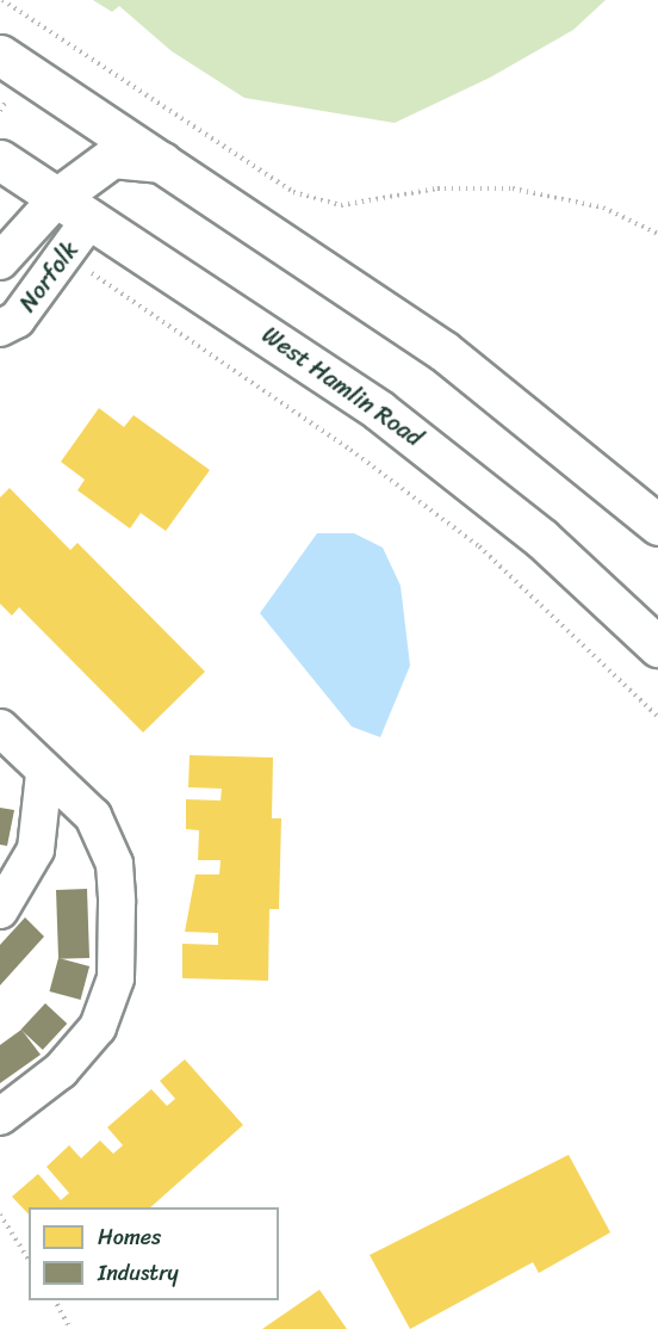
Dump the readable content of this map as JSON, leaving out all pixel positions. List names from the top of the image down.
{
  "streets": {
    "main road": ["West Hamlin Road"],
    "street": ["Norfolk"]
  },
  "crossings": [
    ["Norfolk", "West Hamlin Road"]
  ],
  "legend": ["Homes", "Industry"]
}
